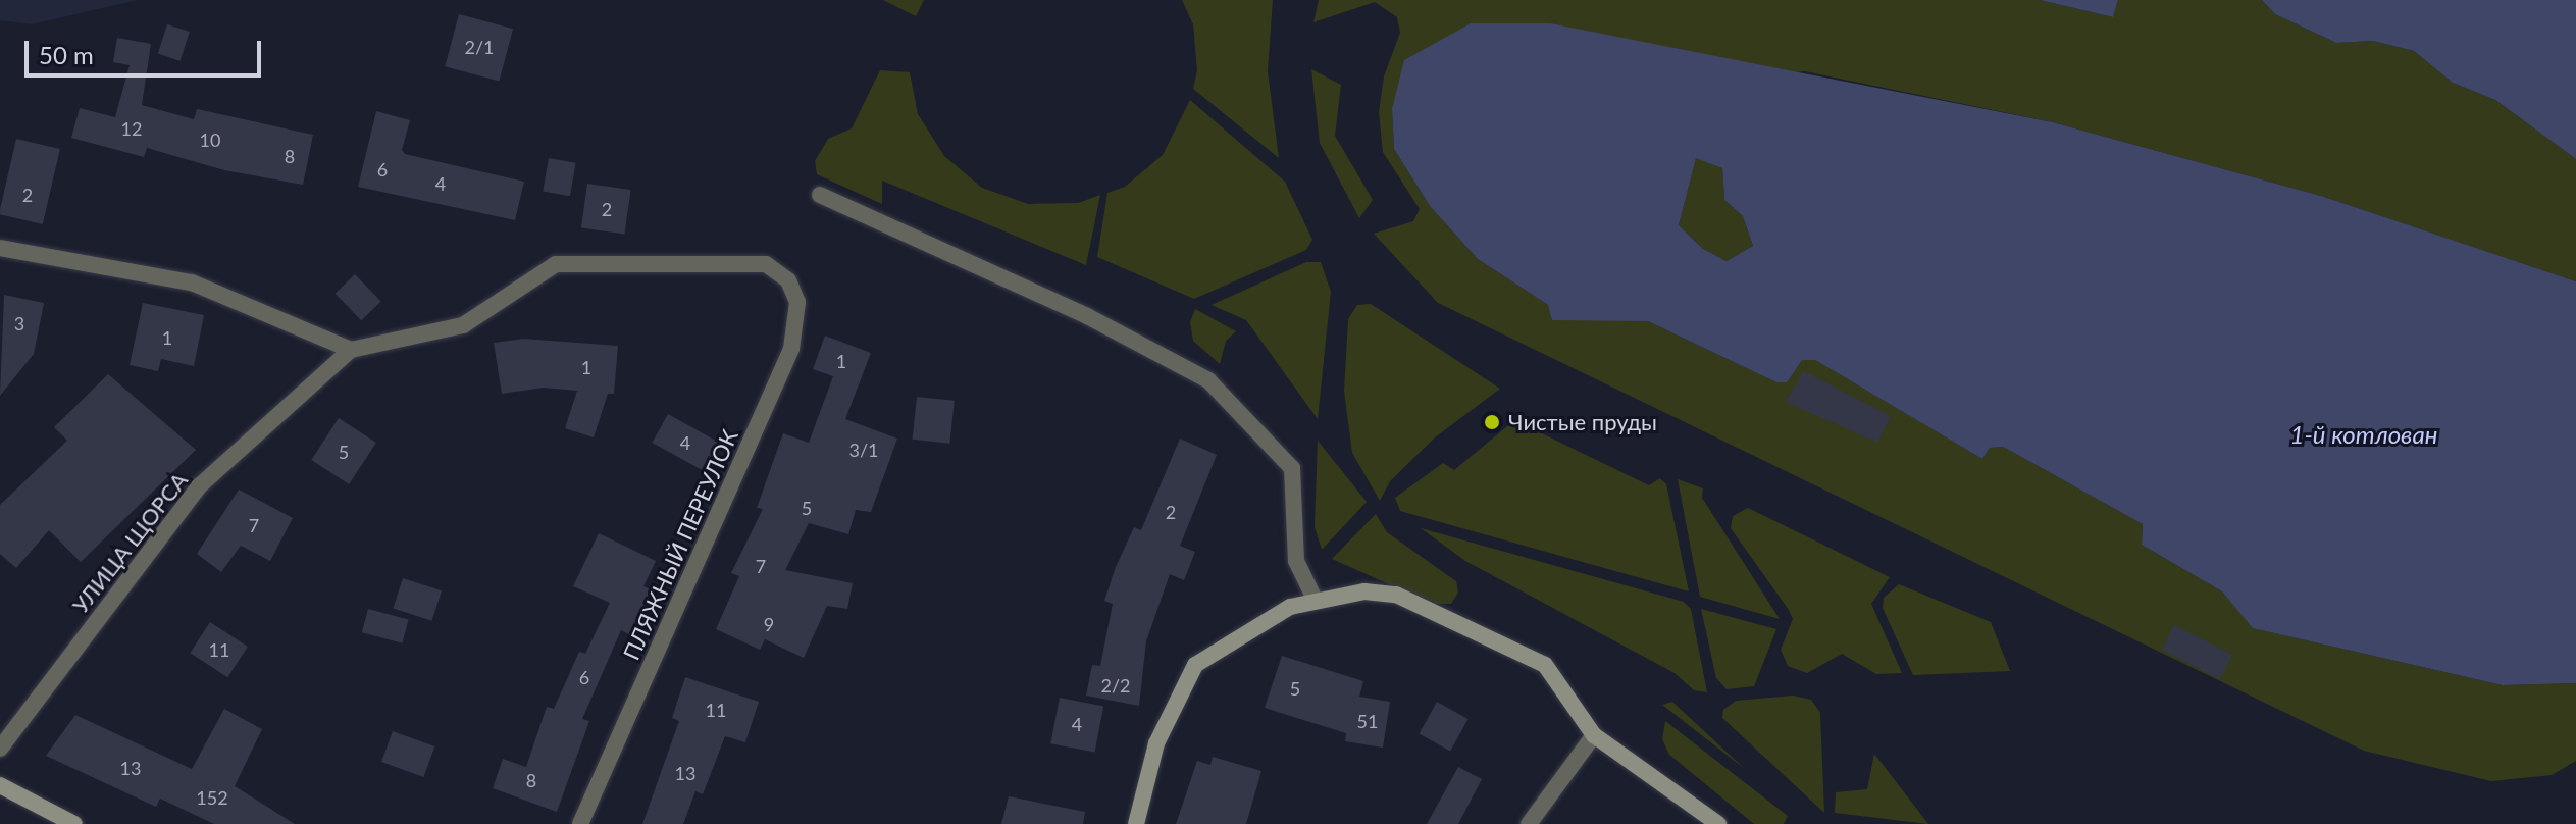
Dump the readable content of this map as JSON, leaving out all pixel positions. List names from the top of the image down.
{
  "streets": {
    "street": ["УЛИЦА ЩОРСА", "ПЛЯЖНЫЙ ПЕРЕУЛОК"]
  },
  "crossings": [
    ["УЛИЦА ЩОРСА", "ПЛЯЖНЫЙ ПЕРЕУЛОК"]
  ],
  "water": ["1-й котлован"],
  "places": ["Чистые пруды"],
  "house_numbers": [
    "2/1",
    "12",
    "10",
    "8",
    "6",
    "4",
    "2",
    "2",
    "3",
    "1",
    "1",
    "1",
    "4",
    "3/1",
    "5",
    "5",
    "2",
    "7",
    "7",
    "9",
    "11",
    "6",
    "2/2",
    "5",
    "11",
    "51",
    "4",
    "13",
    "13",
    "8",
    "152"
  ],
  "scale_bar": "50 m"
}
